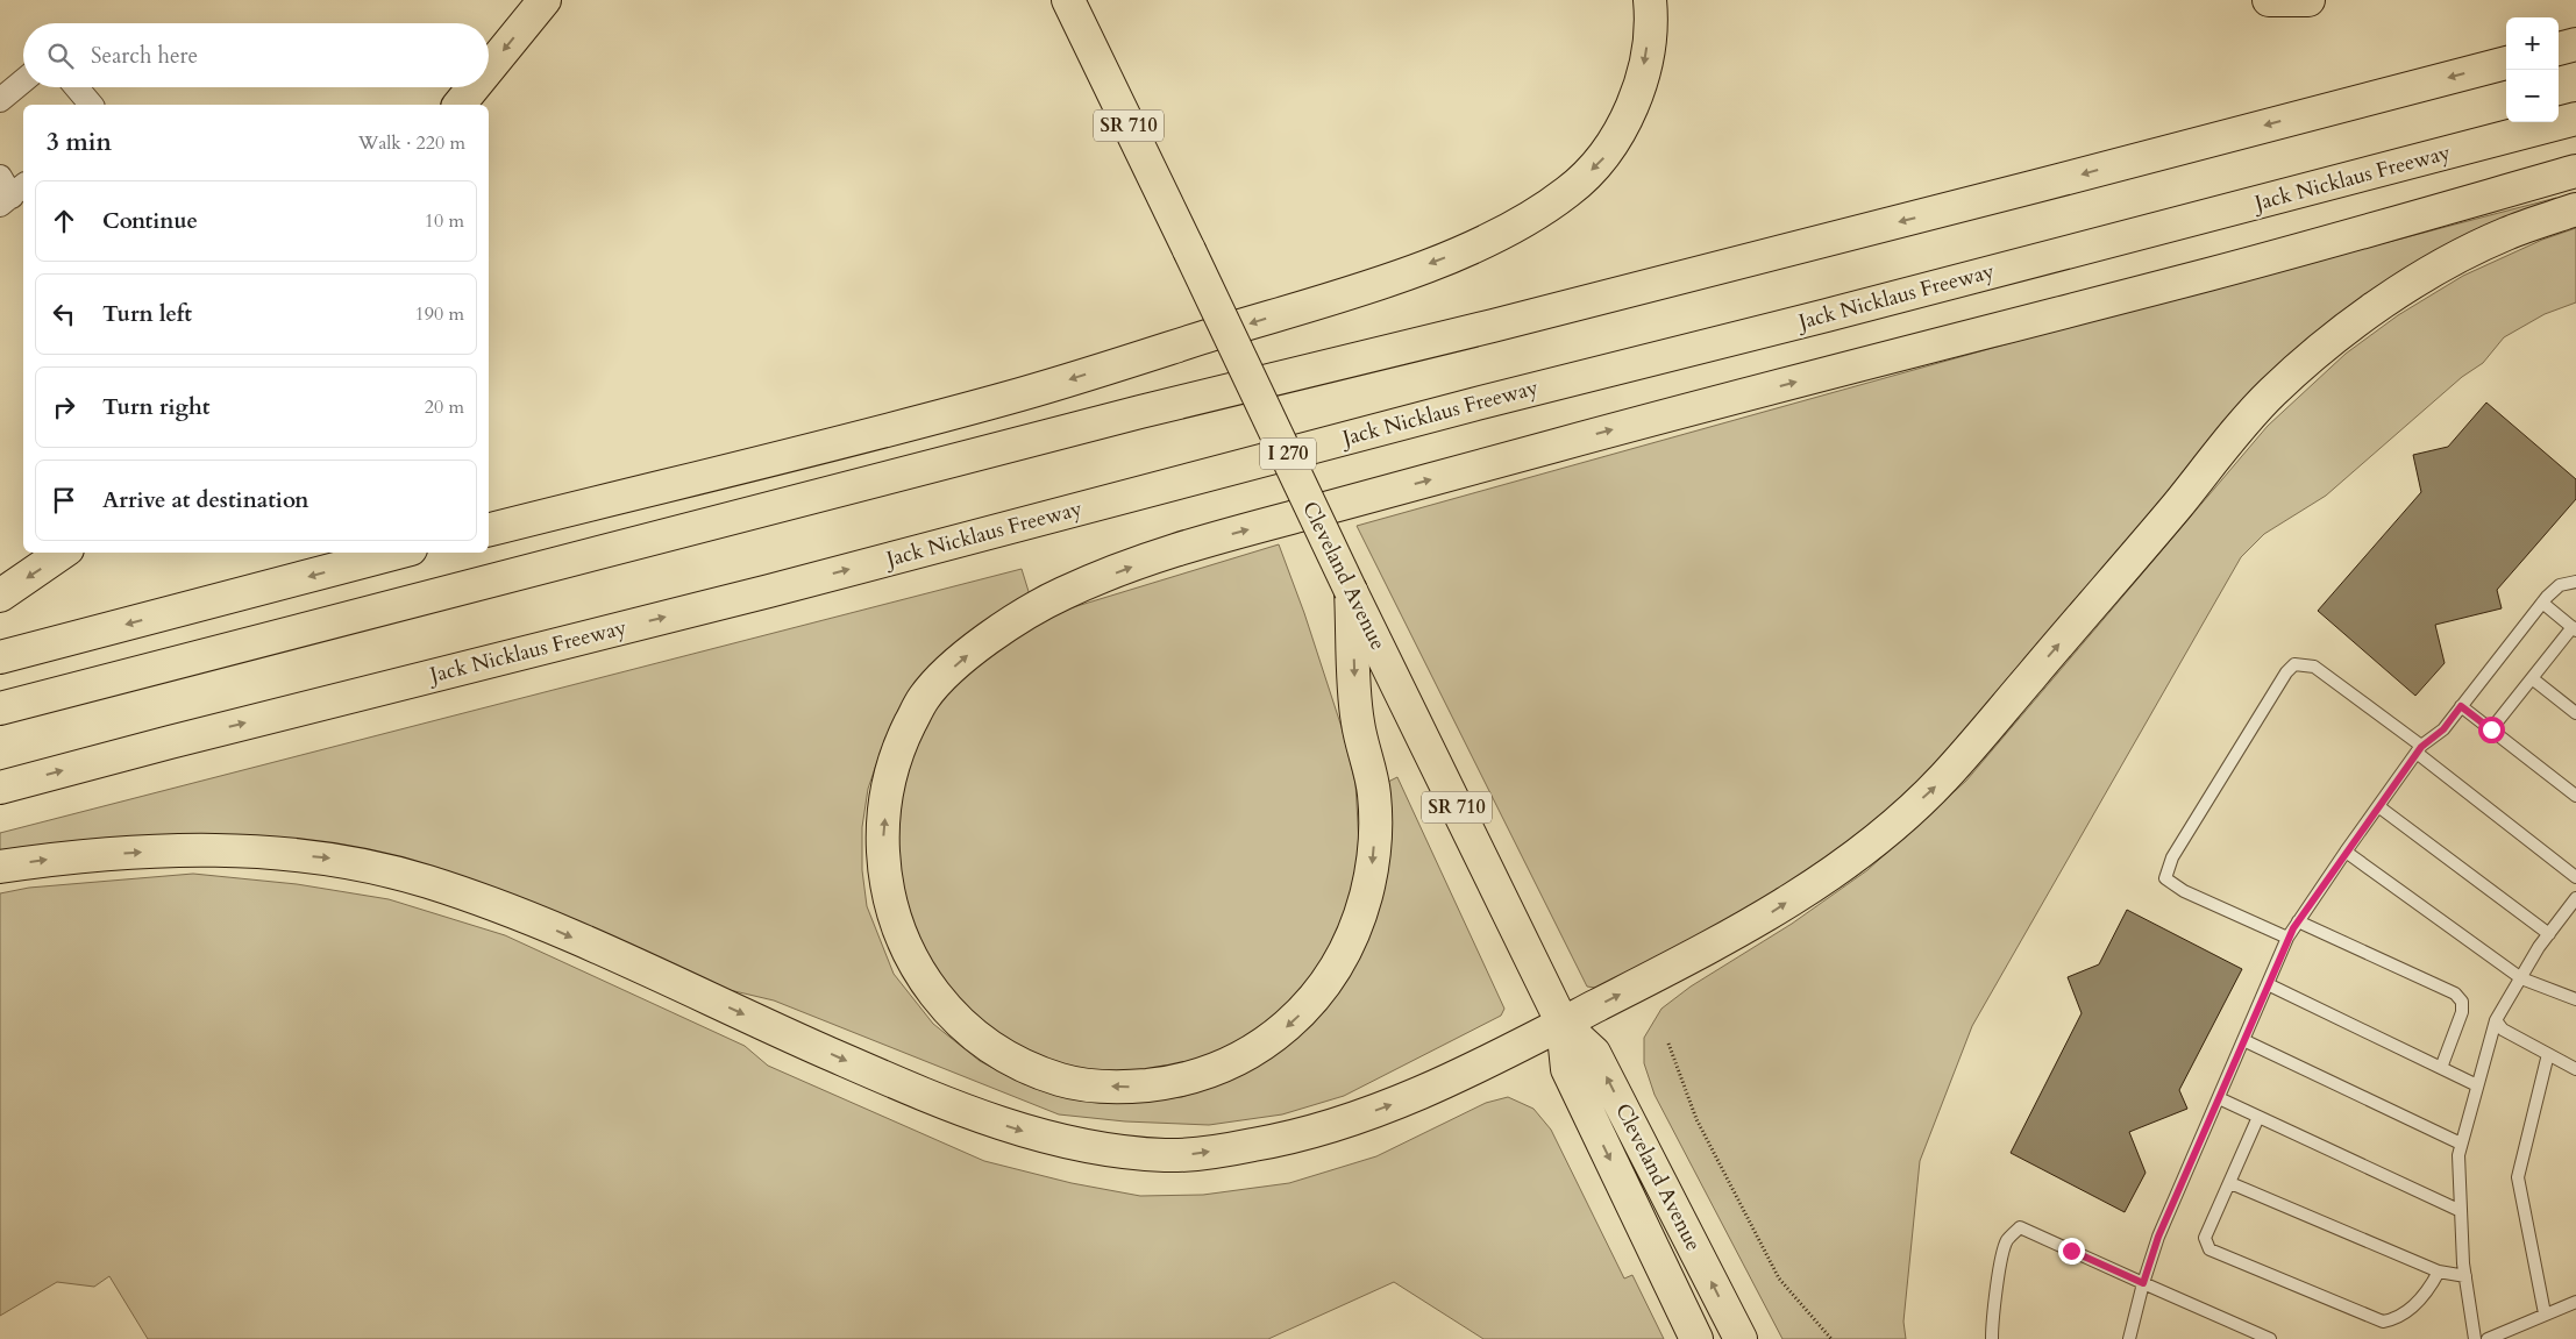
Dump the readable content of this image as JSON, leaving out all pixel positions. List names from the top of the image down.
{
  "streets": {
    "main road": [
      "SR 710",
      "Jack Nicklaus Freeway",
      "I 270",
      "Cleveland Avenue"
    ]
  },
  "page": {
    "map_buttons": ["+", "−"],
    "search": "Search here",
    "heading": ["3 min", "Walk · 220 m"],
    "list": [
      ["Continue", "10 m"],
      ["Turn left", "190 m"],
      ["Turn right", "20 m"],
      "Arrive at destination"
    ]
  }
}
